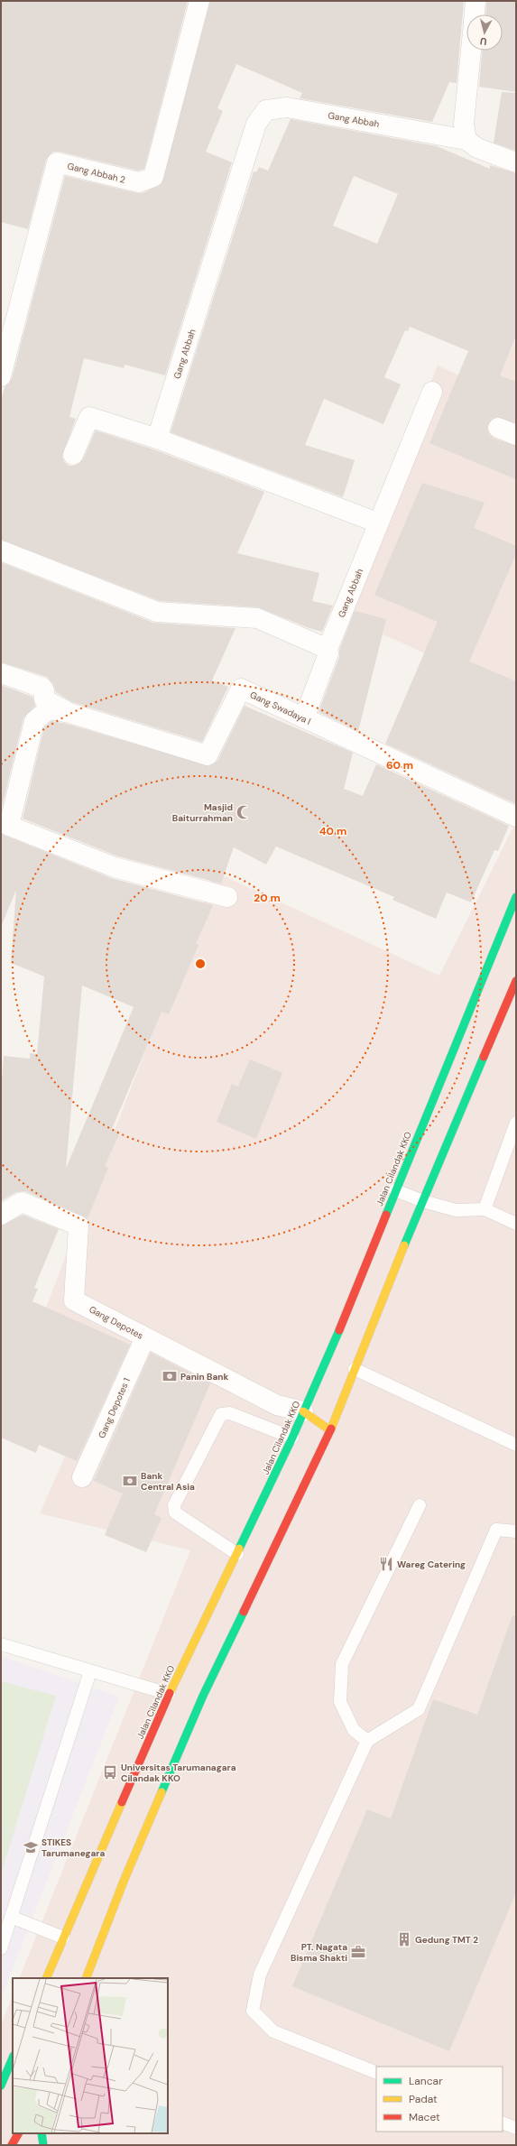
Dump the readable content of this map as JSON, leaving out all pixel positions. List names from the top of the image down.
{
  "streets": {
    "main road": ["Jalan Cilandak KKO"],
    "street": [
      "Gang Abbah",
      "Gang Abbah 2",
      "Gang Swadaya I",
      "Gang Depotes",
      "Gang Depotes 1"
    ]
  },
  "crossings": [
    ["Gang Abbah", "Gang Swadaya I"],
    ["Jalan Cilandak KKO", "Gang Depotes"],
    ["Gang Depotes", "Gang Depotes 1"]
  ],
  "places": {
    "mosque": ["Masjid Baiturrahman"],
    "bank": ["Panin Bank", "Bank Central Asia"],
    "restaurant": ["Wareg Catering"],
    "bus stop": ["Universitas Tarumanagara Cilandak KKO"],
    "school or university": ["STIKES Tarumanegara"],
    "building": ["Gedung TMT 2"],
    "office": ["PT. Nagata Bisma Shakti"]
  },
  "legend": ["Lancar", "Padat", "Macet"],
  "north": "bottom",
  "rings": ["60 m", "40 m", "20 m"]
}
